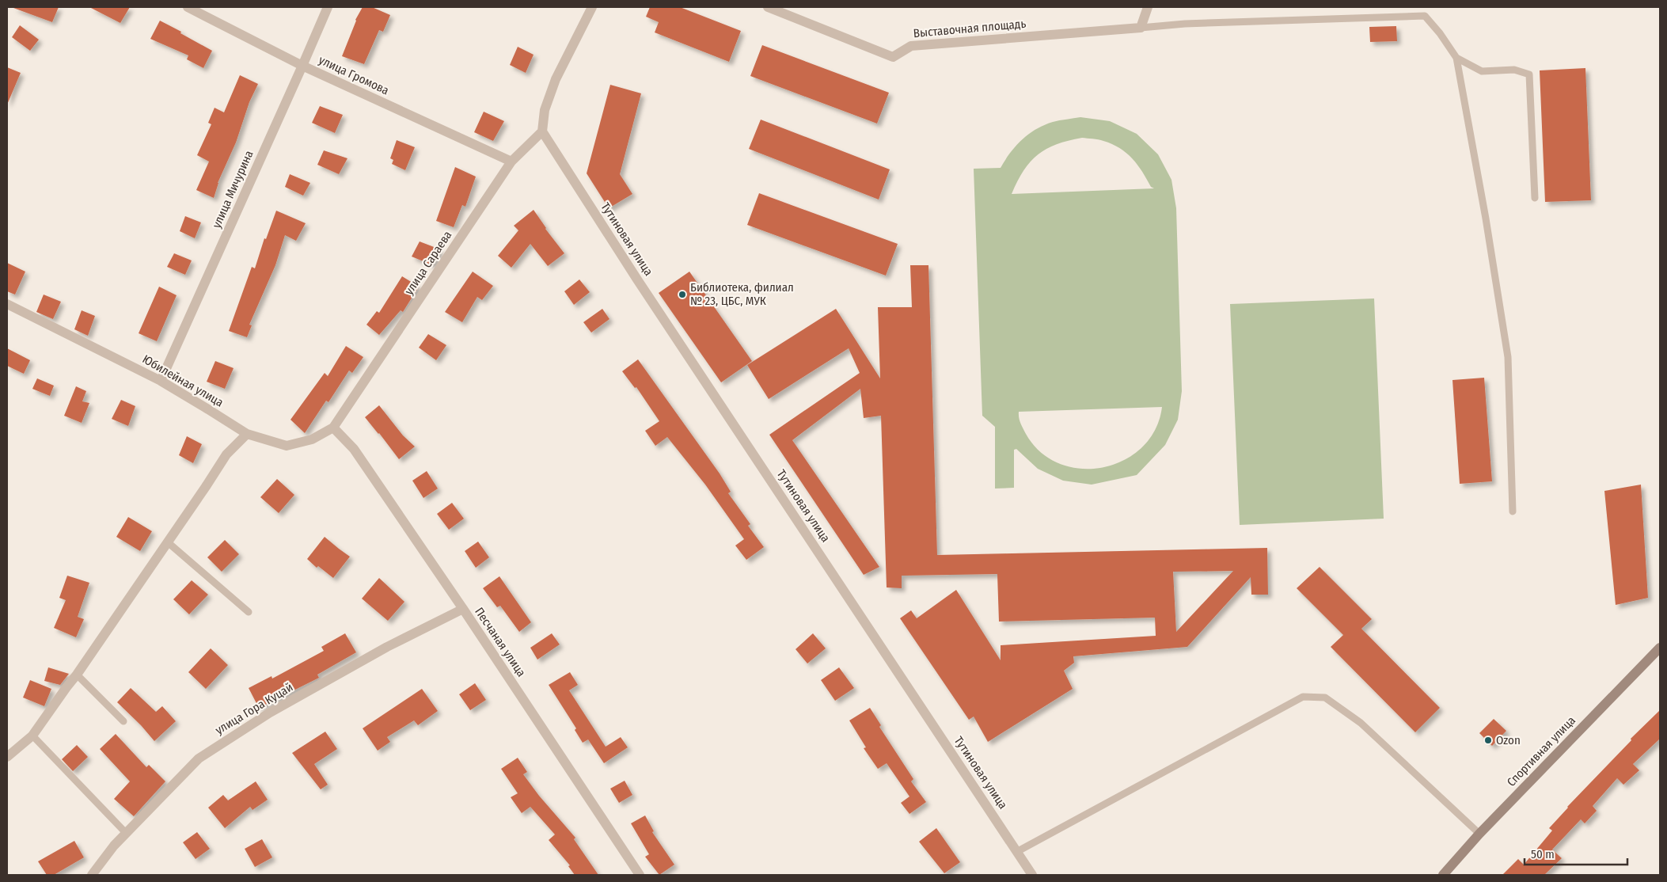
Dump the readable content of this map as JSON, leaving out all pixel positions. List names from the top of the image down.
{
  "streets": {
    "street": [
      "Выставочная площадь",
      "улица Громова",
      "улица Мичурина",
      "Тутиновая улица",
      "улица Сараева",
      "Юбилейная улица",
      "Песчаная улица",
      "улица Гора Куцай",
      "Спортивная улица"
    ]
  },
  "crossings": [
    ["улица Громова", "улица Мичурина"],
    ["улица Громова", "улица Сараева"],
    ["улица Мичурина", "Юбилейная улица"],
    ["Тутиновая улица", "улица Сараева"],
    ["улица Сараева", "Юбилейная улица"],
    ["Юбилейная улица", "Песчаная улица"],
    ["Песчаная улица", "улица Гора Куцай"]
  ],
  "places": ["Библиотека, филиал № 23, ЦБС, МУК", "Ozon"],
  "scale_bar": "50 m"
}
